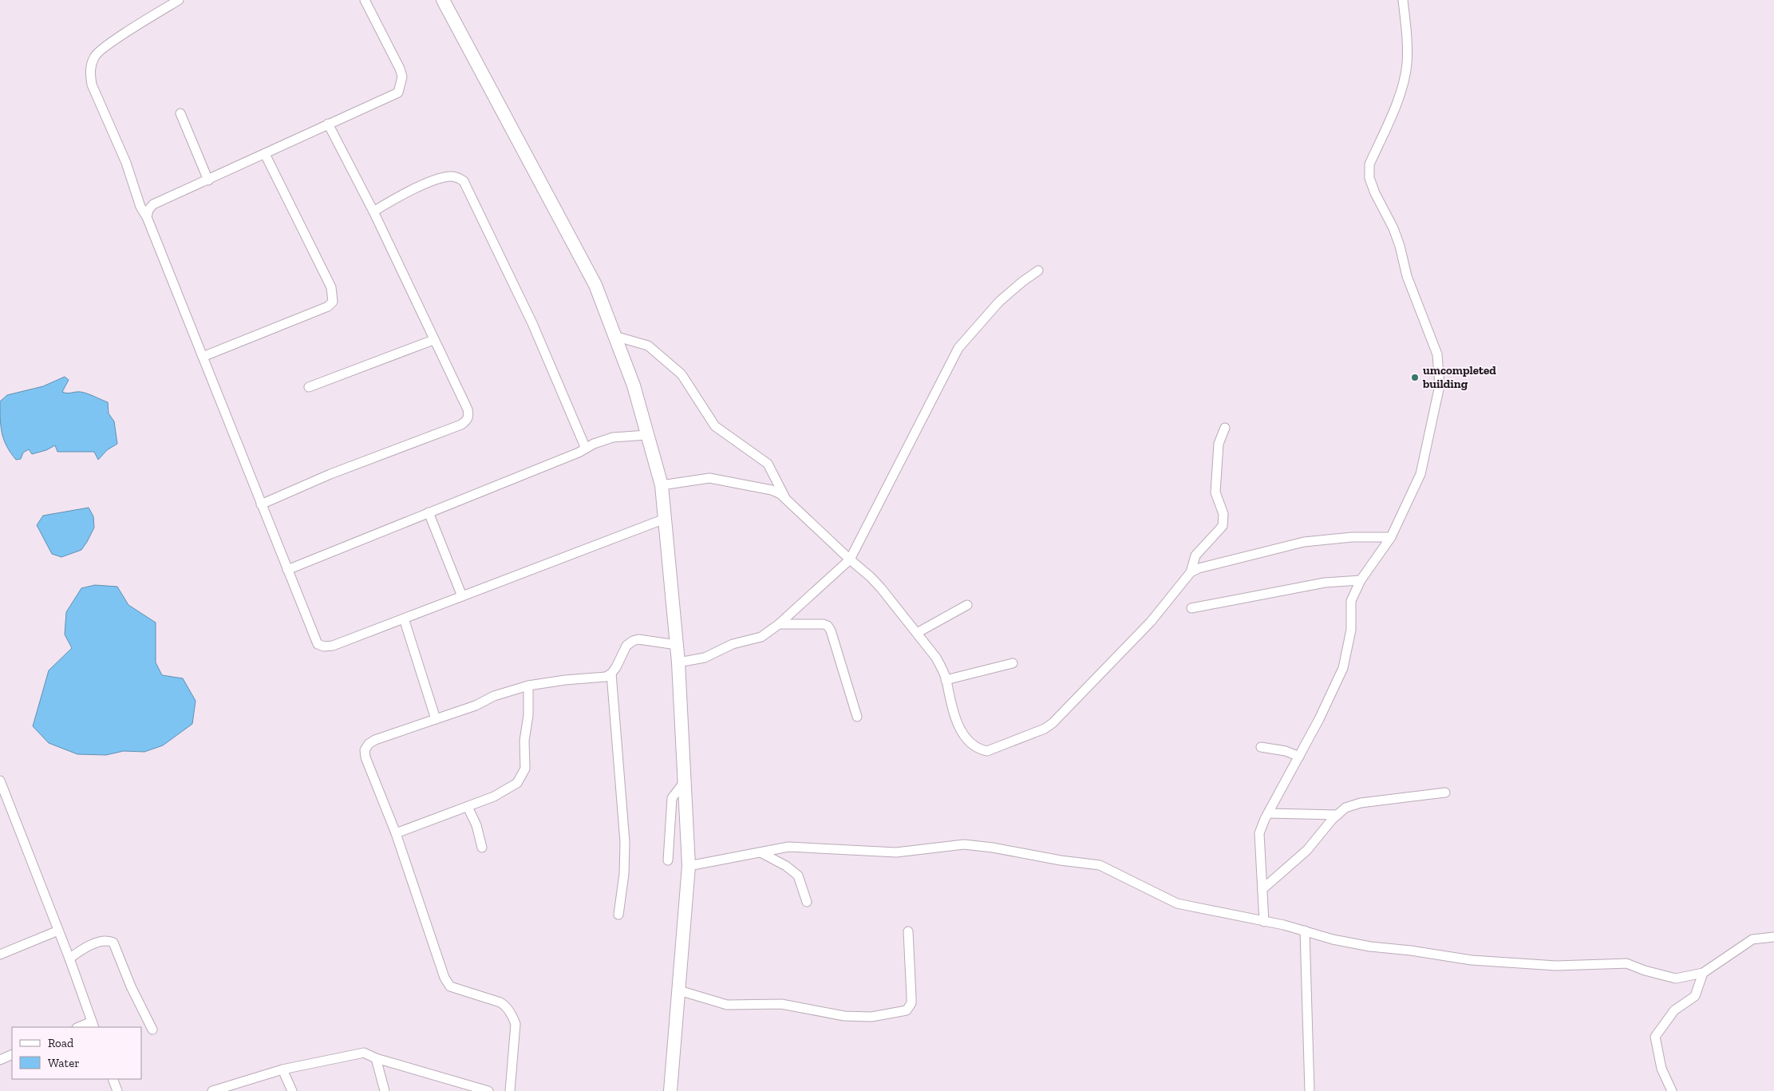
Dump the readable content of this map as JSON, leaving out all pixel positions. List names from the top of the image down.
{
  "places": ["umcompleted building"],
  "legend": ["Road", "Water"]
}
